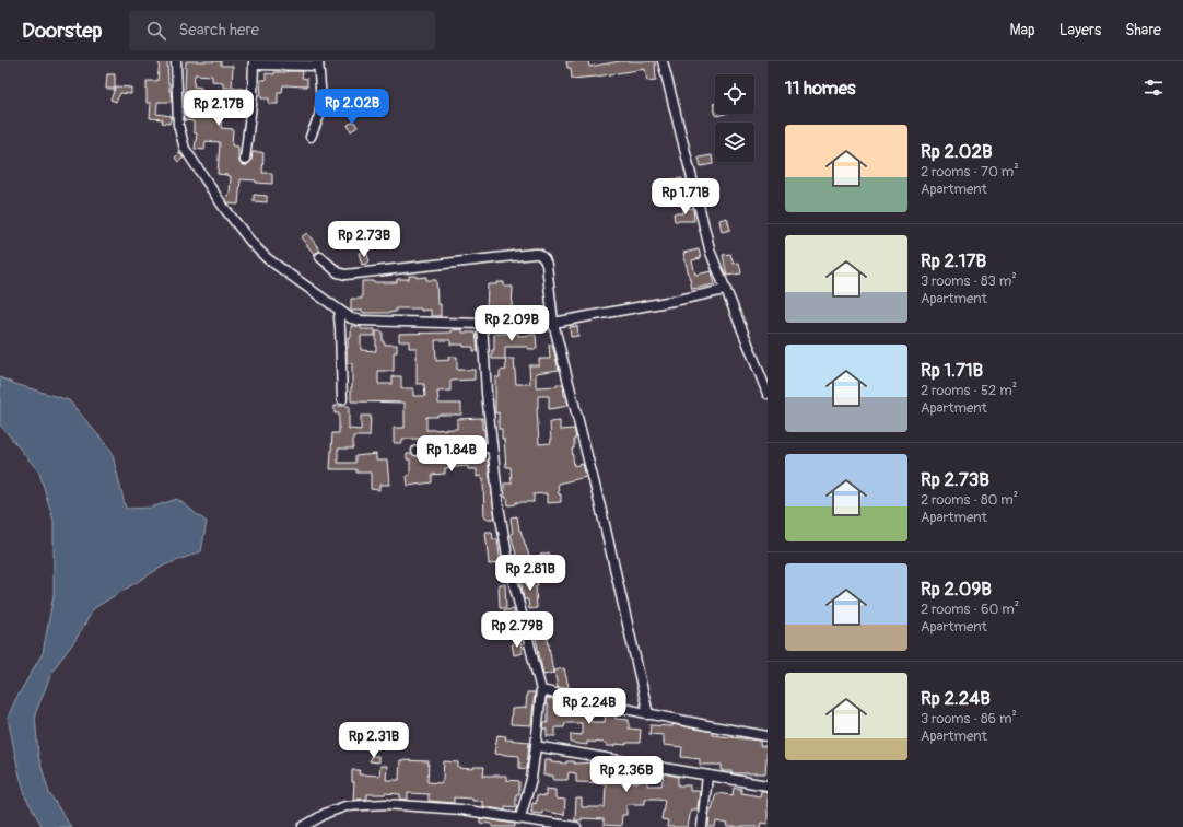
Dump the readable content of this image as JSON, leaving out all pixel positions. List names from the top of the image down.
{
  "page": {
    "header": "Doorstep",
    "search": "Search here",
    "nav": ["Map", "Layers", "Share"],
    "heading": "11 homes",
    "price": [
      "Rp 2.02B",
      "Rp 2.17B",
      "Rp 1.71B",
      "Rp 2.73B",
      "Rp 2.09B",
      "Rp 1.84B",
      "Rp 2.81B",
      "Rp 2.79B",
      "Rp 2.24B",
      "Rp 2.31B",
      "Rp 2.36B"
    ],
    "list": [
      {
        "name": "Rp 2.02B",
        "note": "2 rooms · 70 m² · Apartment"
      },
      {
        "name": "Rp 2.17B",
        "note": "3 rooms · 83 m² · Apartment"
      },
      {
        "name": "Rp 1.71B",
        "note": "2 rooms · 52 m² · Apartment"
      },
      {
        "name": "Rp 2.73B",
        "note": "2 rooms · 80 m² · Apartment"
      },
      {
        "name": "Rp 2.09B",
        "note": "2 rooms · 60 m² · Apartment"
      },
      {
        "name": "Rp 2.24B",
        "note": "3 rooms · 86 m² · Apartment"
      }
    ]
  }
}
